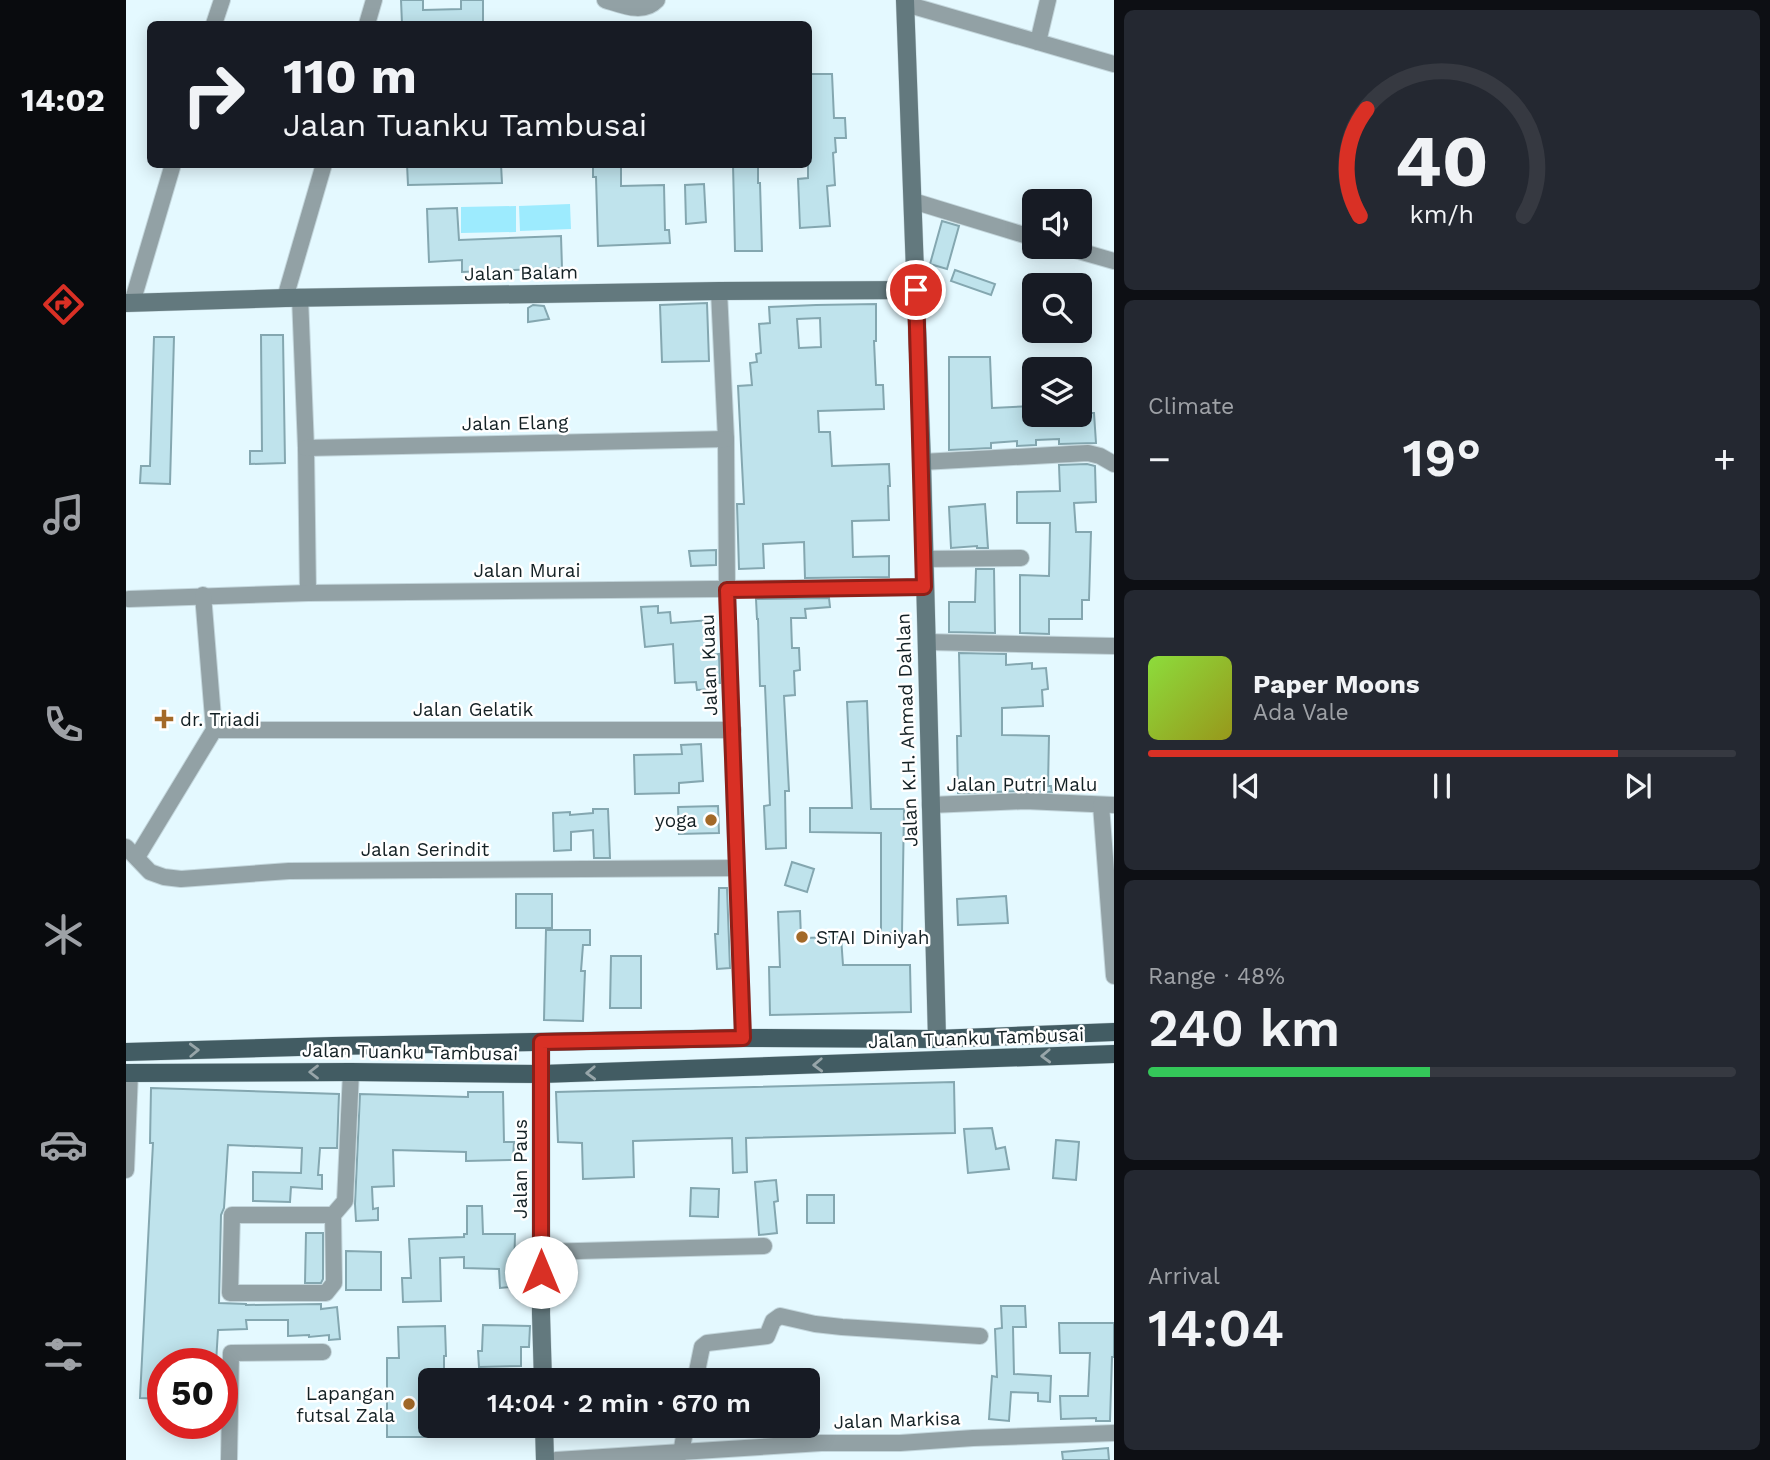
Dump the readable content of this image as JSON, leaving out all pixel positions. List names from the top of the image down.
{
  "streets": {
    "main road": [
      "Jalan Balam",
      "Jalan K.H. Ahmad Dahlan",
      "Jalan Tuanku Tambusai",
      "Jalan Paus"
    ],
    "street": [
      "Jalan Elang",
      "Jalan Murai",
      "Jalan Kuau",
      "Jalan Gelatik",
      "Jalan Putri Malu",
      "Jalan Serindit",
      "Jalan Markisa"
    ]
  },
  "crossings": [
    ["Jalan Balam", "Jalan Kuau"],
    ["Jalan Balam", "Jalan K.H. Ahmad Dahlan"],
    ["Jalan Elang", "Jalan Kuau"],
    ["Jalan Murai", "Jalan Kuau"],
    ["Jalan Murai", "Jalan K.H. Ahmad Dahlan"],
    ["Jalan Kuau", "Jalan Gelatik"],
    ["Jalan Kuau", "Jalan Serindit"],
    ["Jalan Kuau", "Jalan Tuanku Tambusai"],
    ["Jalan K.H. Ahmad Dahlan", "Jalan Putri Malu"],
    ["Jalan K.H. Ahmad Dahlan", "Jalan Tuanku Tambusai"],
    ["Jalan Tuanku Tambusai", "Jalan Paus"]
  ],
  "places": {
    "health": ["dr. Triadi"],
    "other": ["yoga", "STAI Diniyah", "Lapangan futsal Zala"]
  },
  "page": {
    "tabs": "14:02",
    "turn": ["110 m", "Jalan Tuanku Tambusai"],
    "tile": [
      "Climate",
      ["Range · 48%", "240 km"],
      ["Arrival", "14:04"]
    ],
    "heat": ["−", "19°", "+"],
    "song": ["Paper Moons", "Ada Vale"],
    "limit": "50",
    "trip": "14:04 · 2 min · 670 m",
    "gauge": ["40", "km/h"]
  }
}
